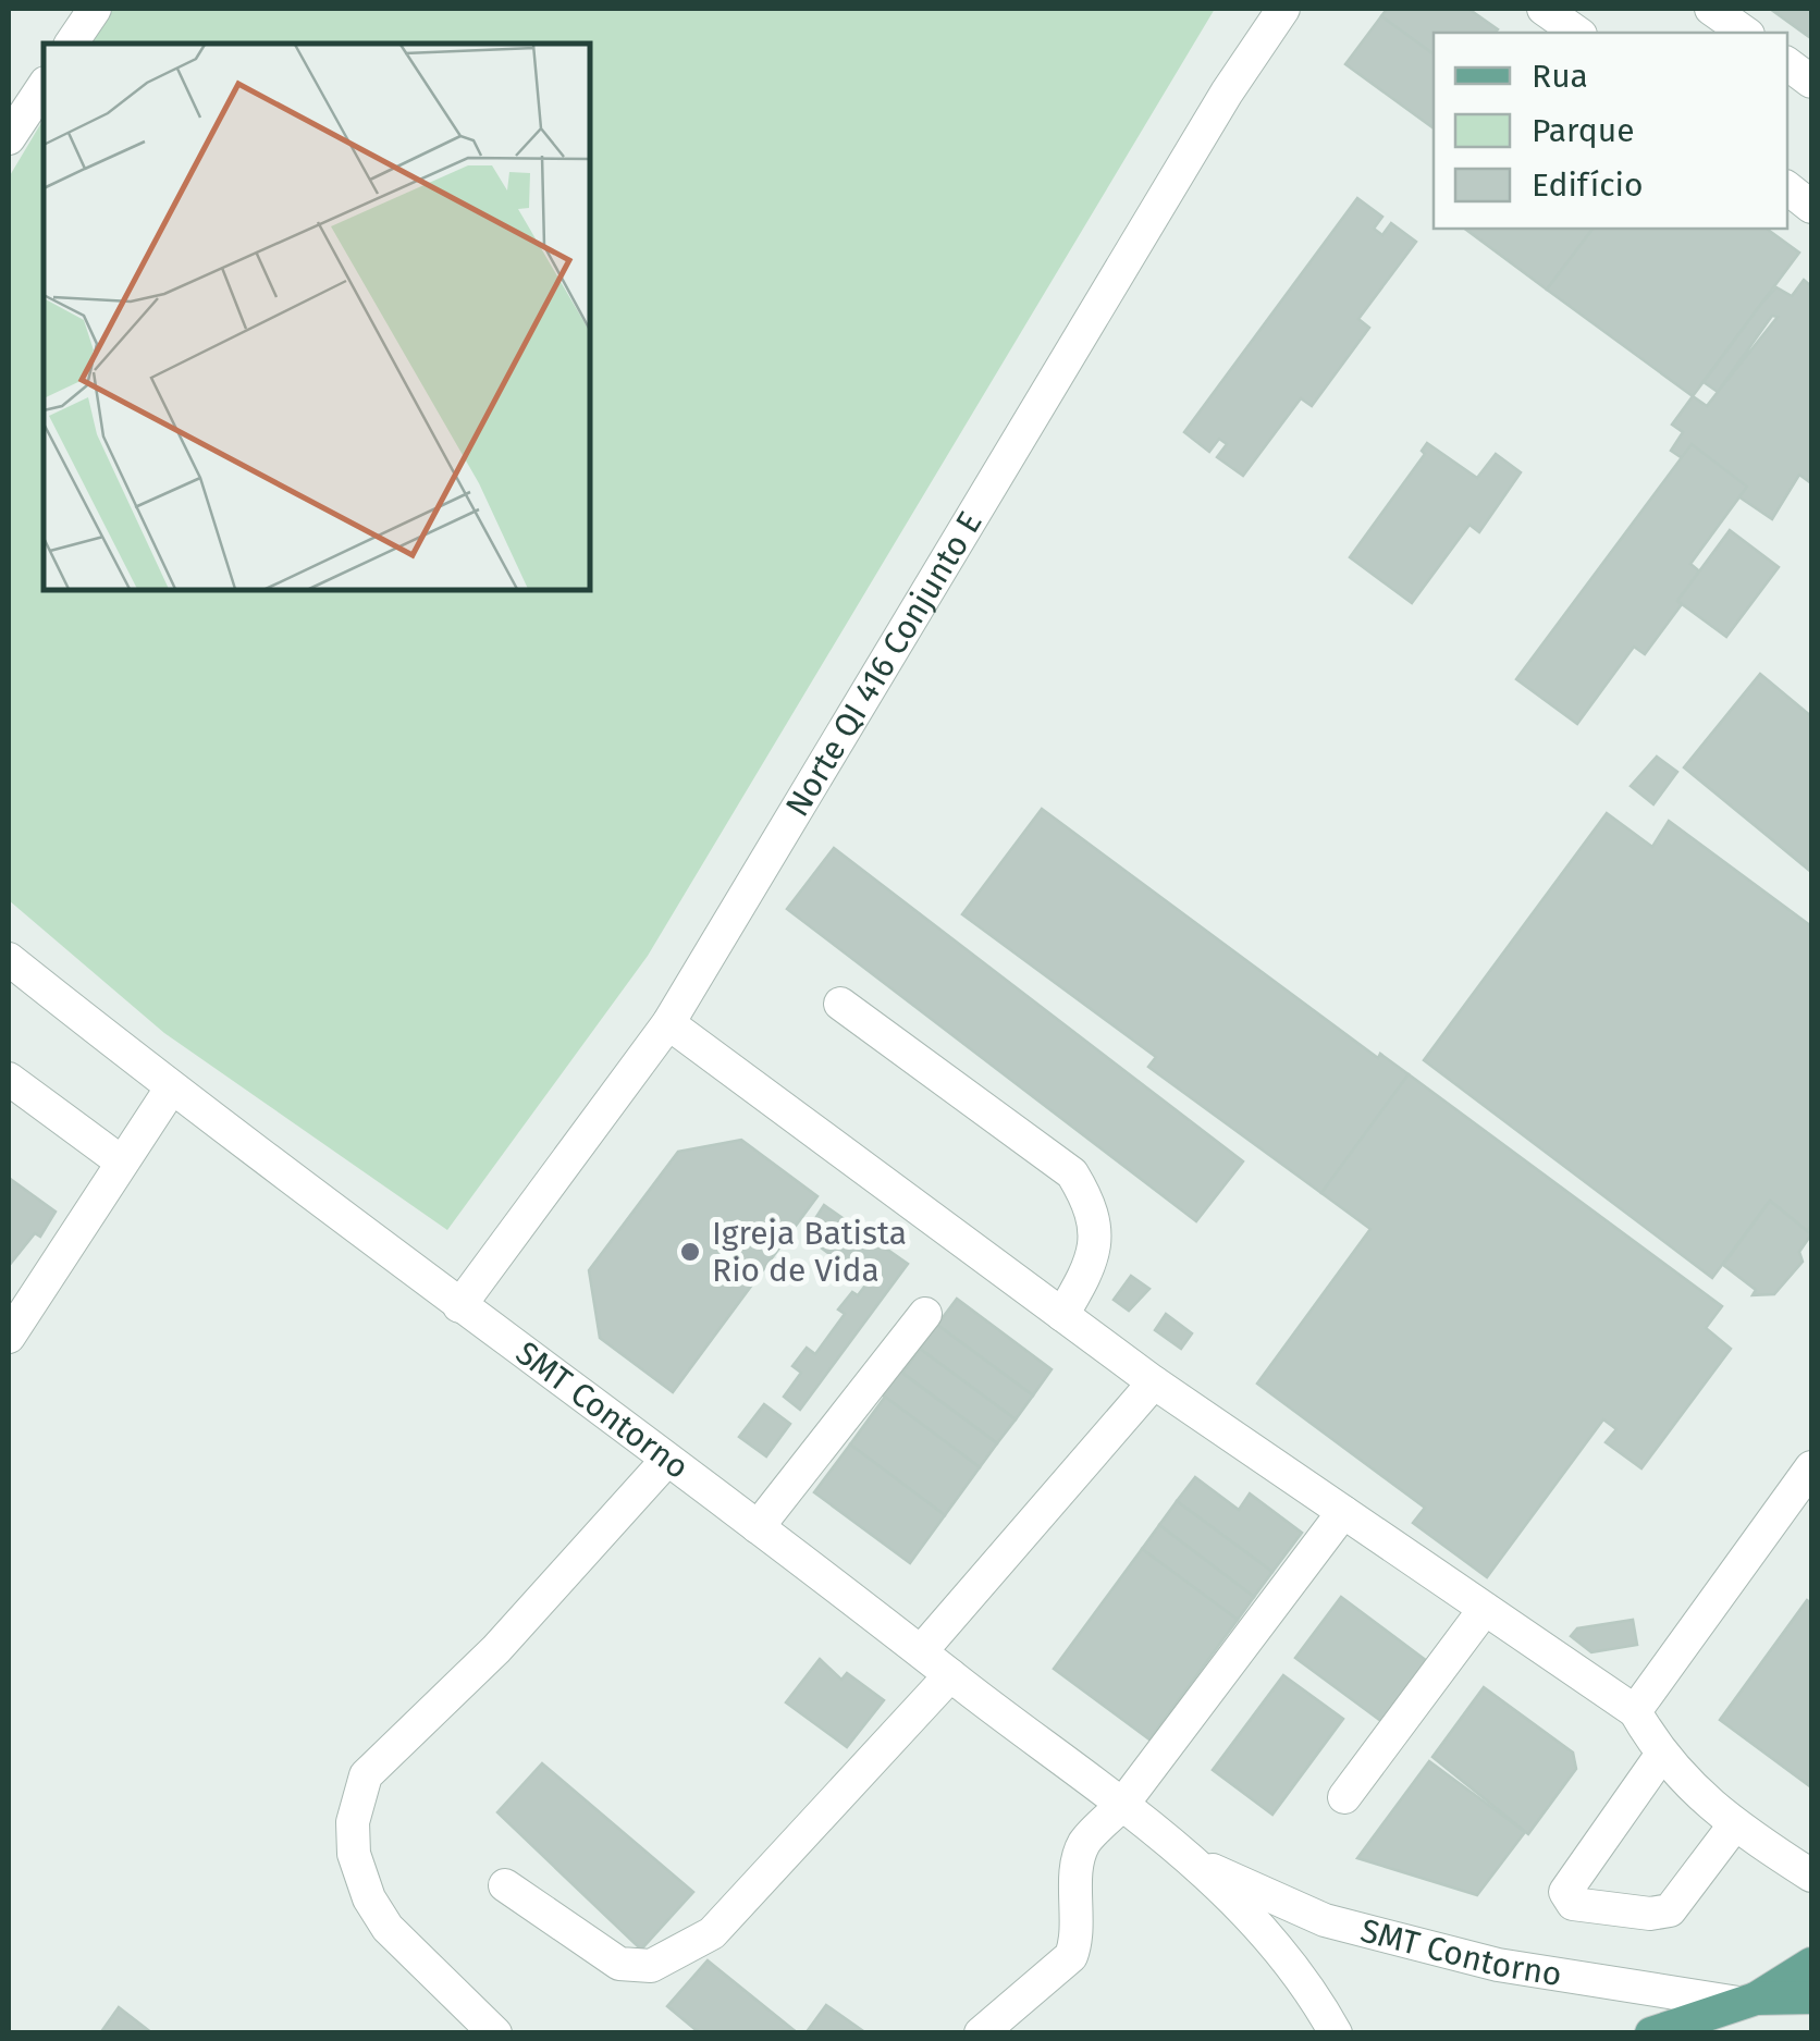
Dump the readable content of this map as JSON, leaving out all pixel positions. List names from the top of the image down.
{
  "streets": {
    "street": ["Norte QI 416 Conjunto E", "SMT Contorno"]
  },
  "crossings": [
    ["Norte QI 416 Conjunto E", "SMT Contorno"]
  ],
  "places": ["Igreja Batista Rio de Vida"],
  "legend": ["Rua", "Parque", "Edifício"]
}
